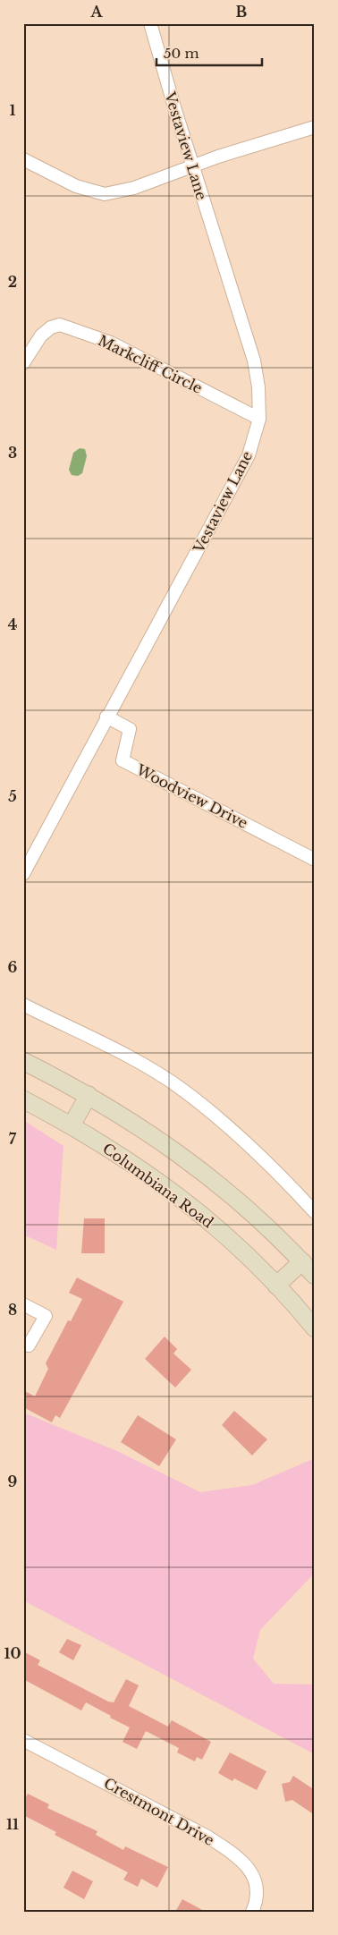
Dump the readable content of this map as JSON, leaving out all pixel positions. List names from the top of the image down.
{
  "streets": {
    "main road": ["Columbiana Road"],
    "street": [
      "Vestaview Lane",
      "Markcliff Circle",
      "Woodview Drive",
      "Crestmont Drive"
    ]
  },
  "crossings": [
    ["Vestaview Lane", "Markcliff Circle"],
    ["Vestaview Lane", "Woodview Drive"]
  ],
  "scale_bar": "50 m",
  "grid": {
    "columns": ["A", "B"],
    "rows": [
      "1",
      "2",
      "3",
      "4",
      "5",
      "6",
      "7",
      "8",
      "9",
      "10",
      "11"
    ]
  }
}
